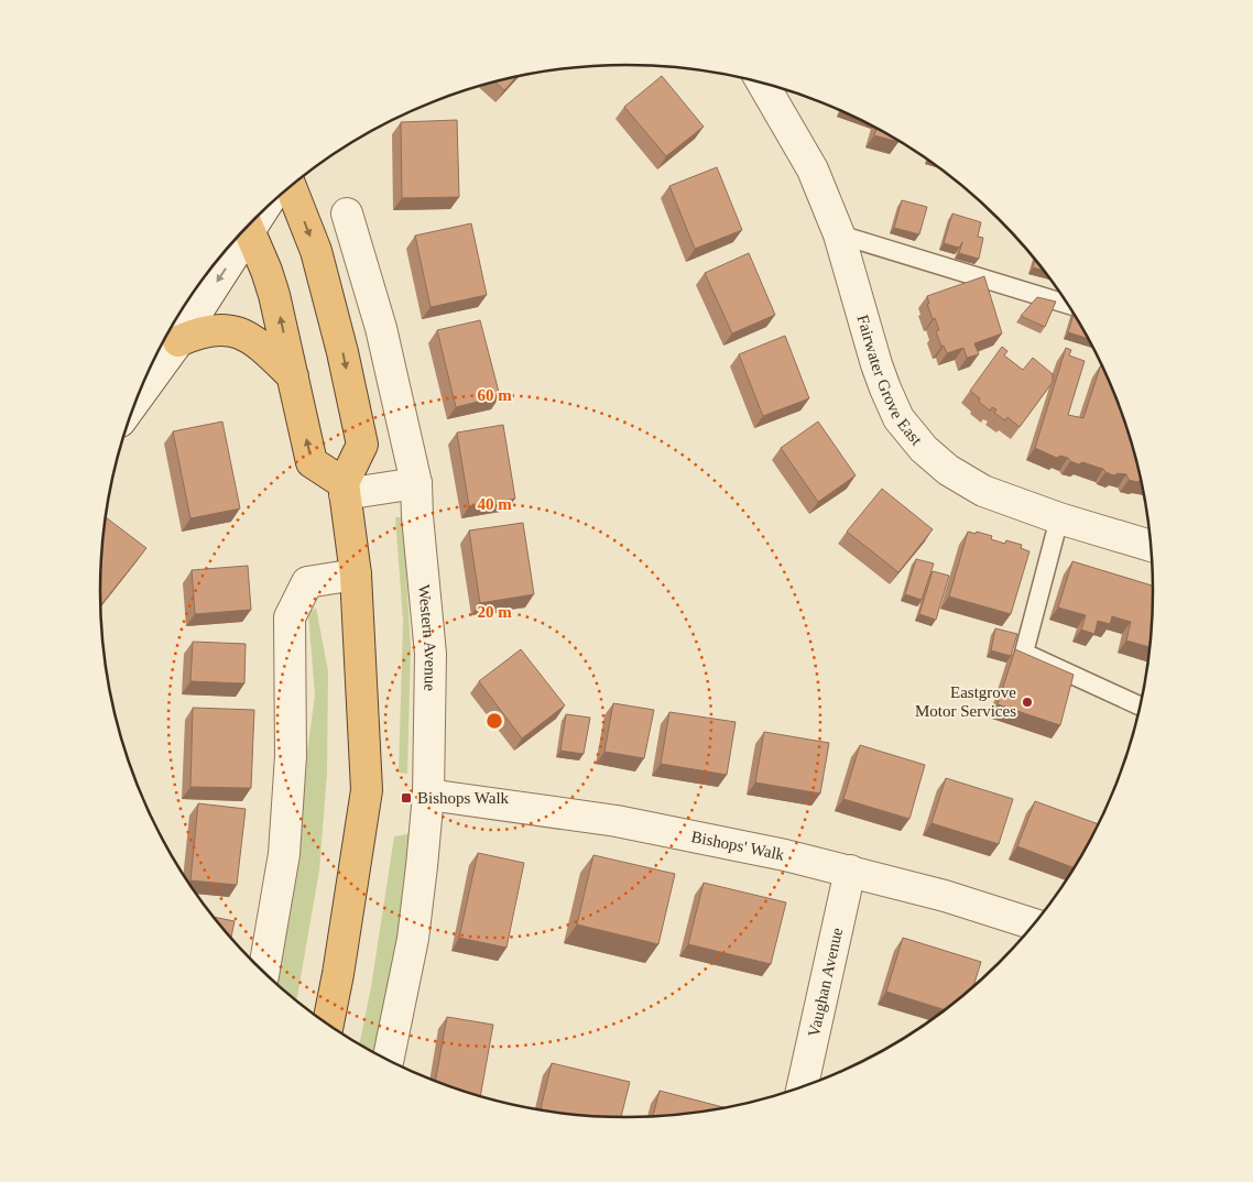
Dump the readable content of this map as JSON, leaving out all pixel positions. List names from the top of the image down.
{
  "streets": {
    "street": [
      "Fairwater Grove East",
      "Western Avenue",
      "Bishops' Walk",
      "Vaughan Avenue"
    ]
  },
  "crossings": [
    ["Western Avenue", "Bishops' Walk"],
    ["Bishops' Walk", "Vaughan Avenue"]
  ],
  "places": {
    "other": ["Eastgrove Motor Services"],
    "transit": ["Bishops Walk"]
  },
  "rings": ["60 m", "40 m", "20 m"]
}
